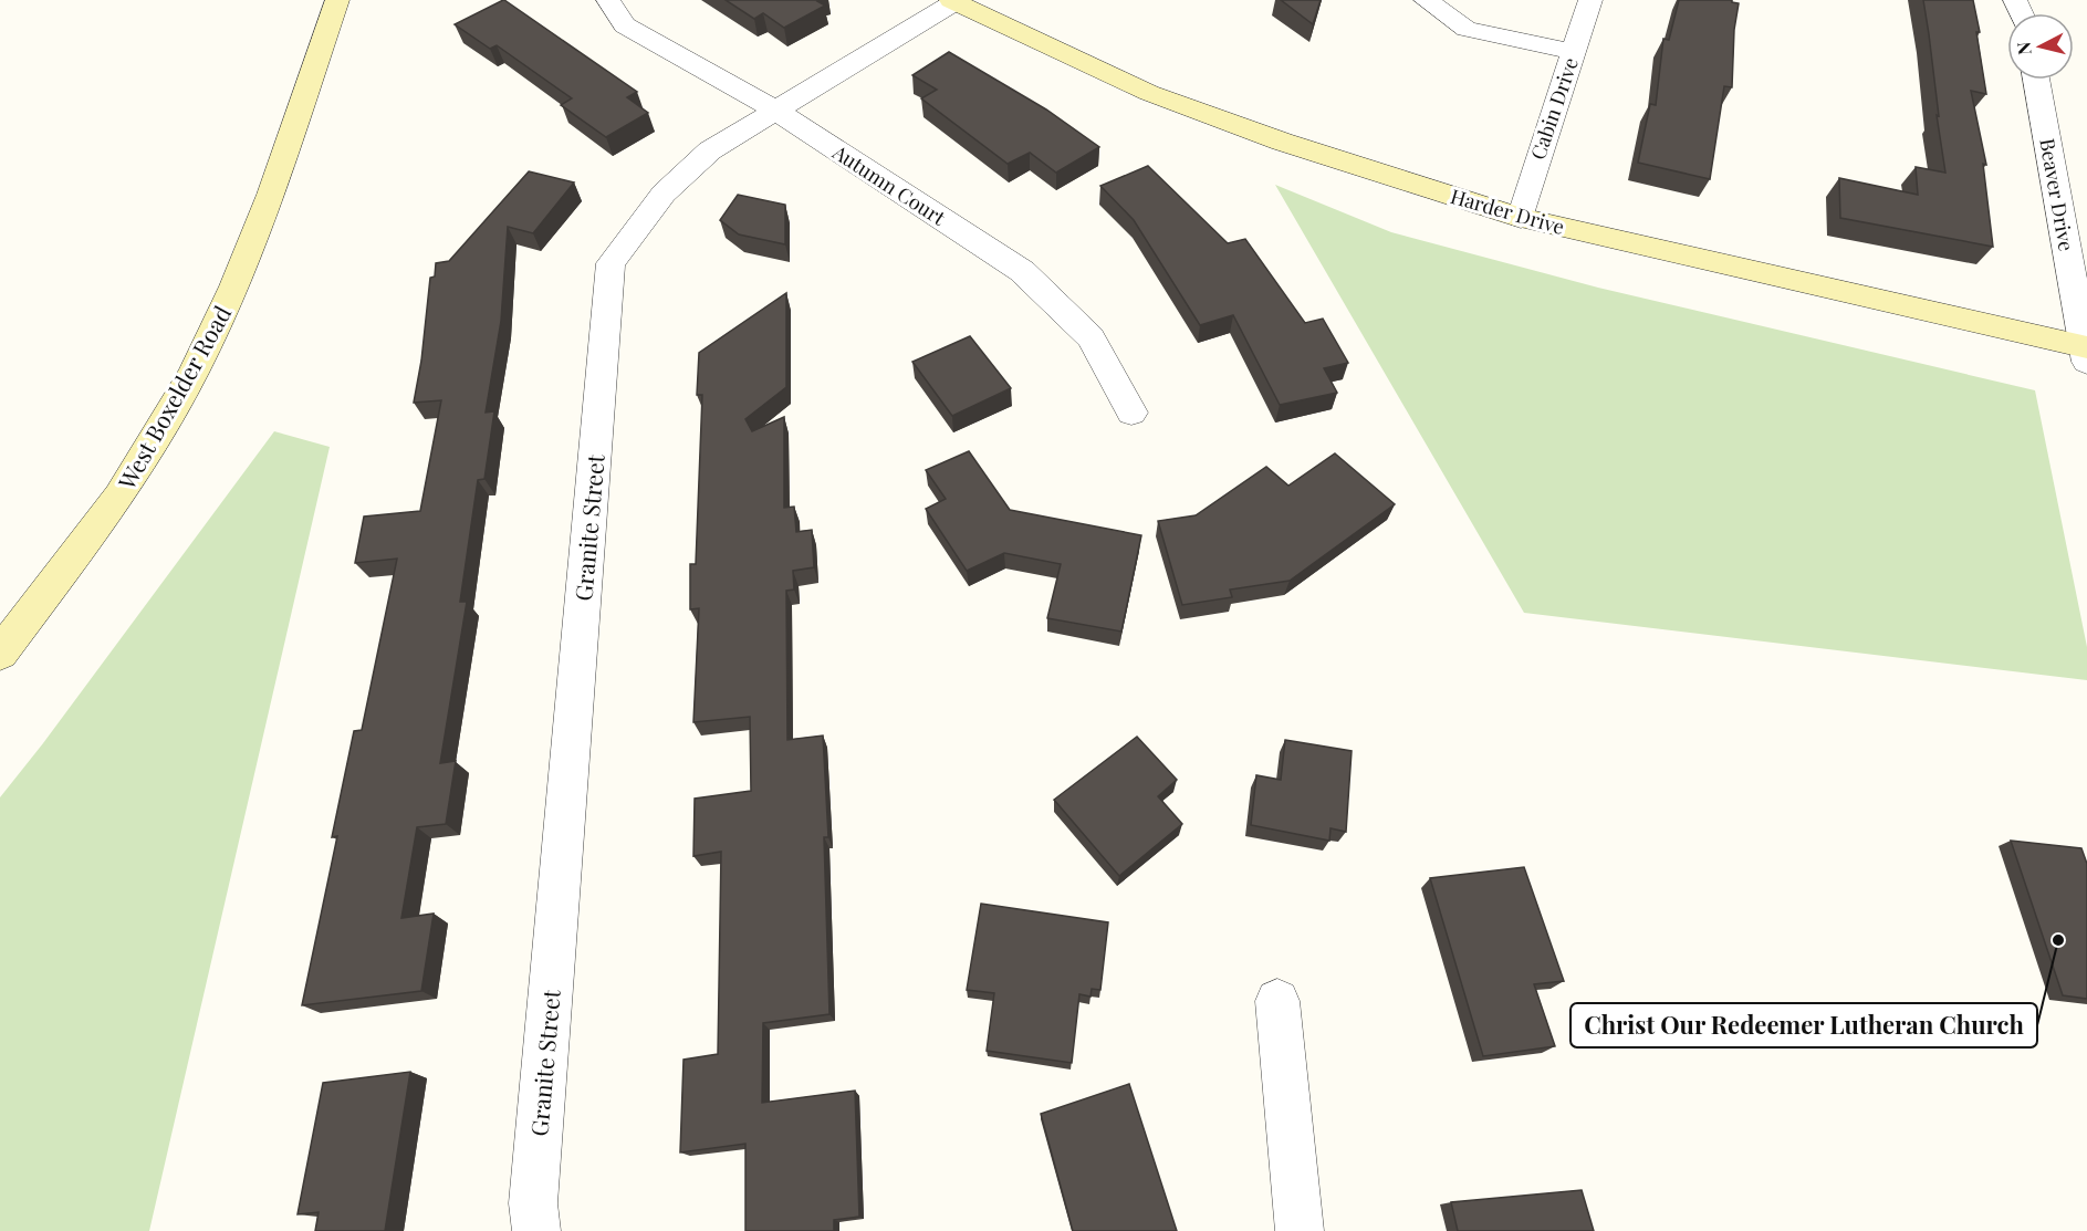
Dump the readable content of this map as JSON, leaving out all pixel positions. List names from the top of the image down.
{
  "streets": {
    "street": [
      "Cabin Drive",
      "Autumn Court",
      "Beaver Drive",
      "Harder Drive",
      "West Boxelder Road",
      "Granite Street"
    ]
  },
  "crossings": [
    ["Cabin Drive", "Harder Drive"],
    ["Autumn Court", "Granite Street"],
    ["Beaver Drive", "Harder Drive"],
    ["Harder Drive", "Granite Street"]
  ],
  "places": ["Christ Our Redeemer Lutheran Church"],
  "north": "left"
}
